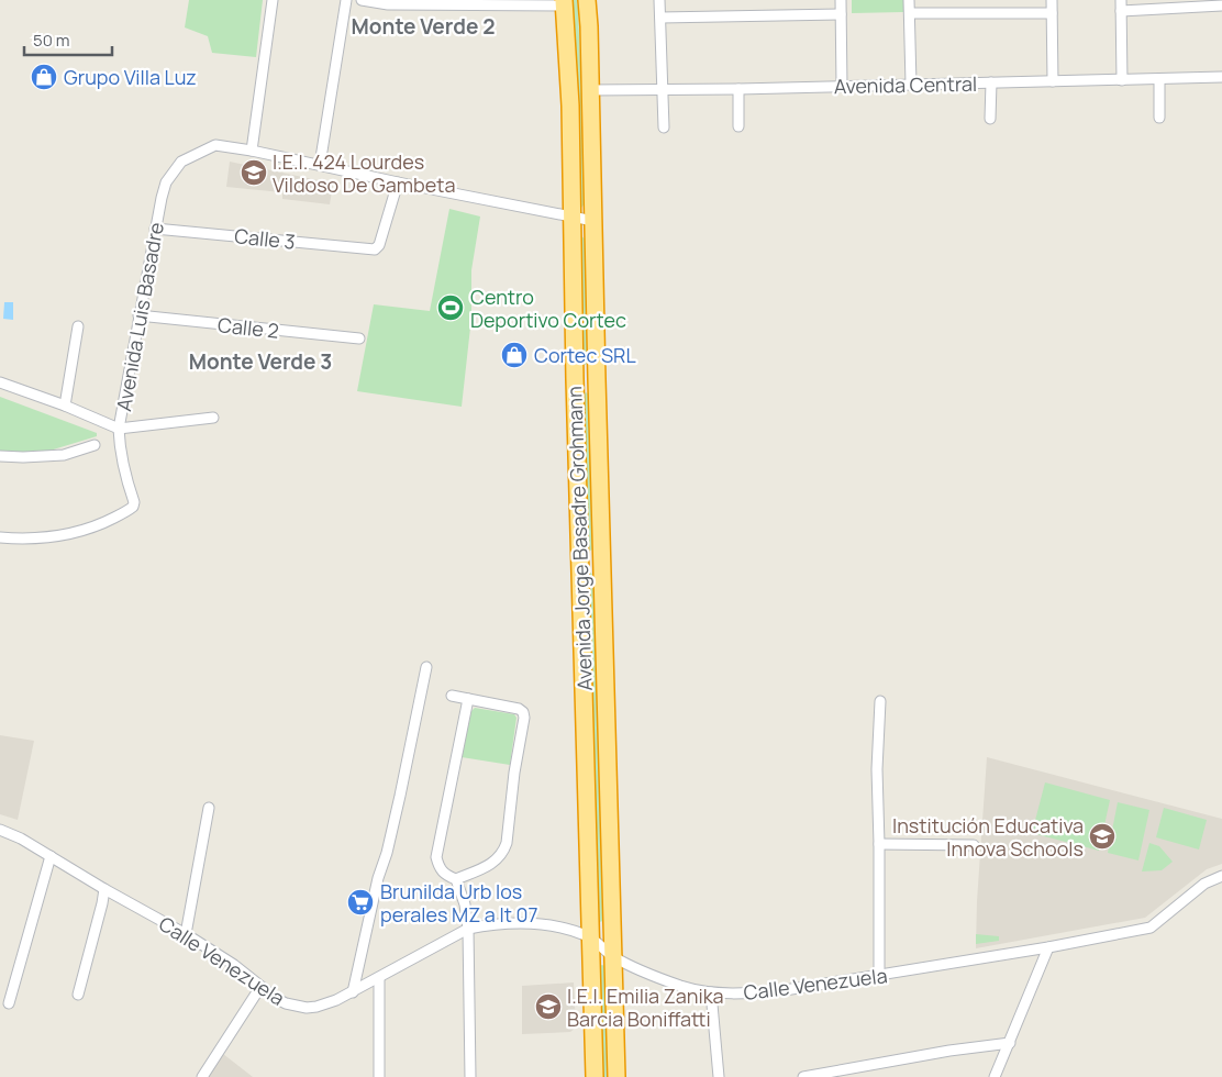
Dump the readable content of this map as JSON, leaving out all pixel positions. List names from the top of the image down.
{
  "streets": {
    "highway": ["Avenida Jorge Basadre Grohmann"],
    "street": [
      "Avenida Central",
      "Calle 3",
      "Avenida Luis Basadre",
      "Calle 2",
      "Calle Venezuela"
    ]
  },
  "crossings": [
    ["Avenida Central", "Avenida Jorge Basadre Grohmann"],
    ["Calle 3", "Avenida Luis Basadre"],
    ["Avenida Luis Basadre", "Calle 2"],
    ["Avenida Jorge Basadre Grohmann", "Calle Venezuela"]
  ],
  "districts": ["Monte Verde 2", "Monte Verde 3"],
  "places": {
    "shop": ["Grupo Villa Luz", "Cortec SRL"],
    "school or university": ["I.E.I. 424 Lourdes Vildoso De Gambeta", "Institución Educativa Innova Schools", "I.E.I. Emilia Zanika Barcia Boniffatti"],
    "sports": ["Centro Deportivo Cortec"],
    "supermarket": ["Brunilda Urb los perales MZ a lt 07"]
  },
  "scale_bar": "50 m"
}
